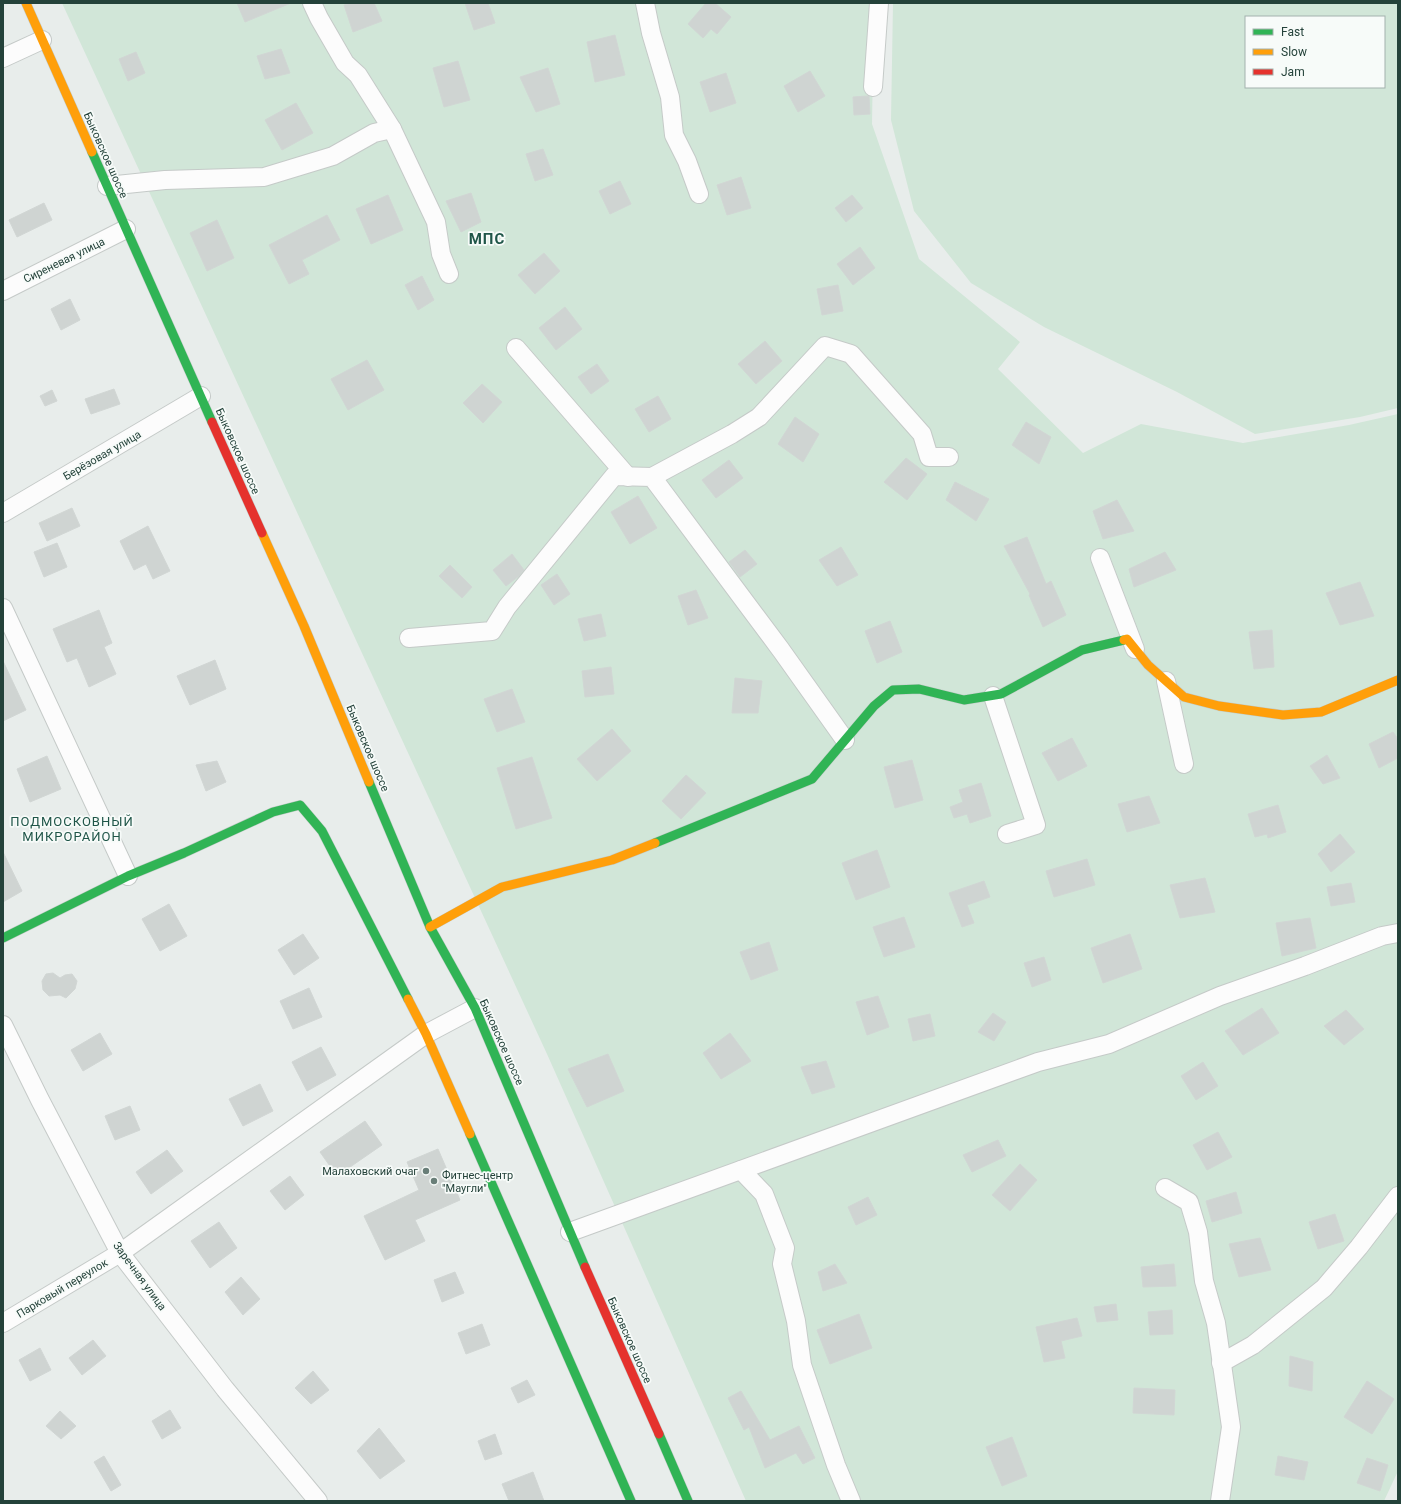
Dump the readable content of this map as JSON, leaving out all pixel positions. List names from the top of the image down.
{
  "streets": {
    "street": [
      "Быковское шоссе",
      "Сиреневая улица",
      "Берёзовая улица",
      "Заречная улица",
      "Парковый переулок"
    ]
  },
  "crossings": [
    ["Быковское шоссе", "Сиреневая улица"],
    ["Быковское шоссе", "Берёзовая улица"],
    ["Быковское шоссе", "Парковый переулок"],
    ["Заречная улица", "Парковый переулок"]
  ],
  "districts": ["МПС", "ПОДМОСКОВНЫЙ МИКРОРАЙОН"],
  "places": ["Малаховский очаг", "Фитнес-центр \"Маугли\""],
  "legend": ["Fast", "Slow", "Jam"]
}
